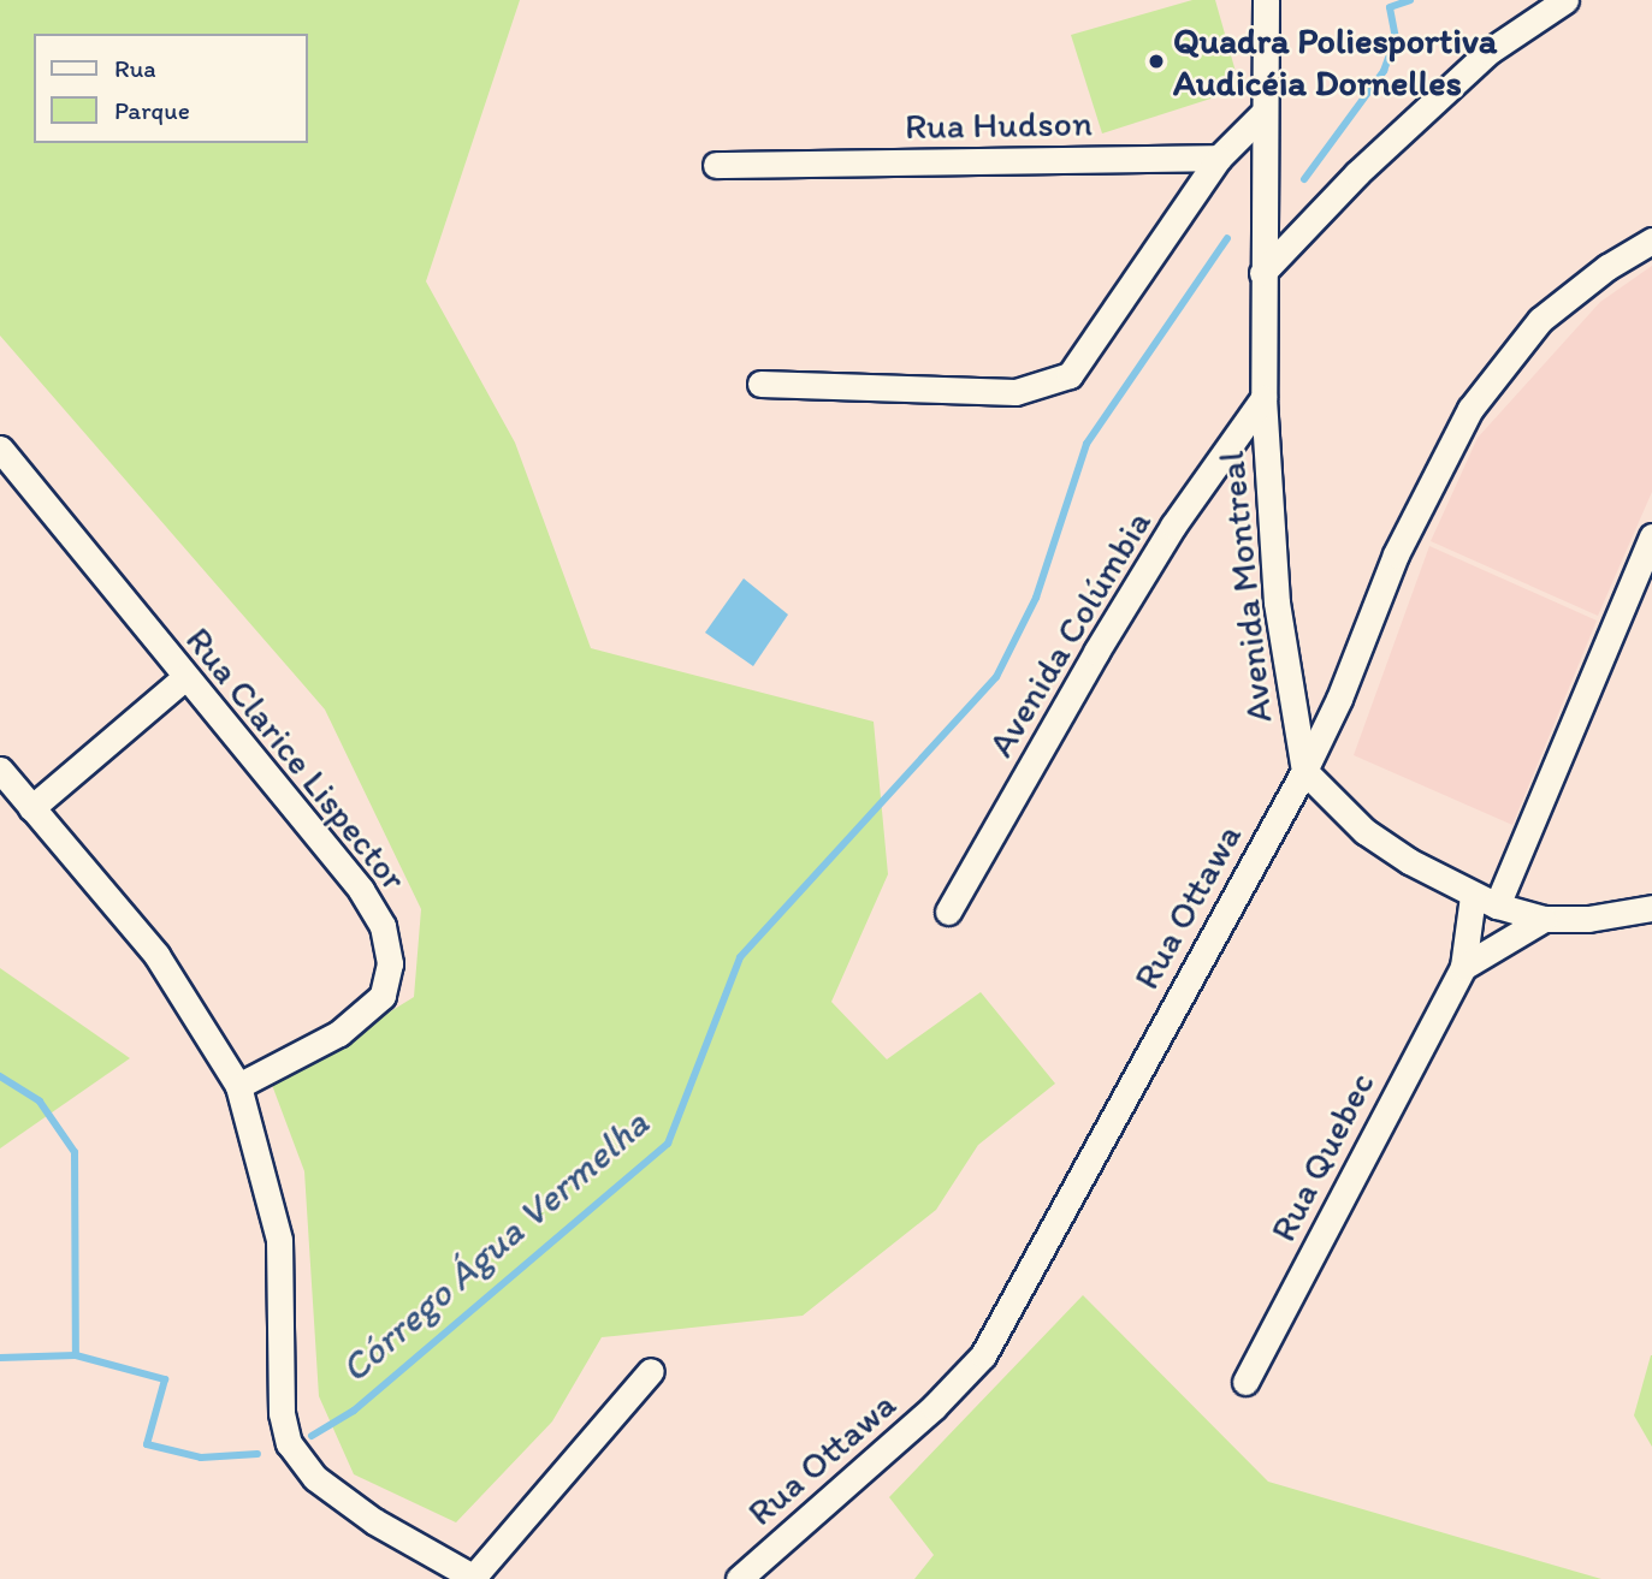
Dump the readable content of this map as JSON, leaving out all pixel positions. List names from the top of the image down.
{
  "streets": {
    "street": [
      "Rua Hudson",
      "Avenida Montreal",
      "Avenida Colúmbia",
      "Rua Clarice Lispector",
      "Rua Ottawa",
      "Rua Quebec"
    ]
  },
  "crossings": [
    ["Avenida Montreal", "Avenida Colúmbia"],
    ["Avenida Montreal", "Rua Ottawa"]
  ],
  "water": ["Córrego Água Vermelha"],
  "places": ["Quadra Poliesportiva Audicéia Dornelles"],
  "legend": ["Rua", "Parque"]
}
